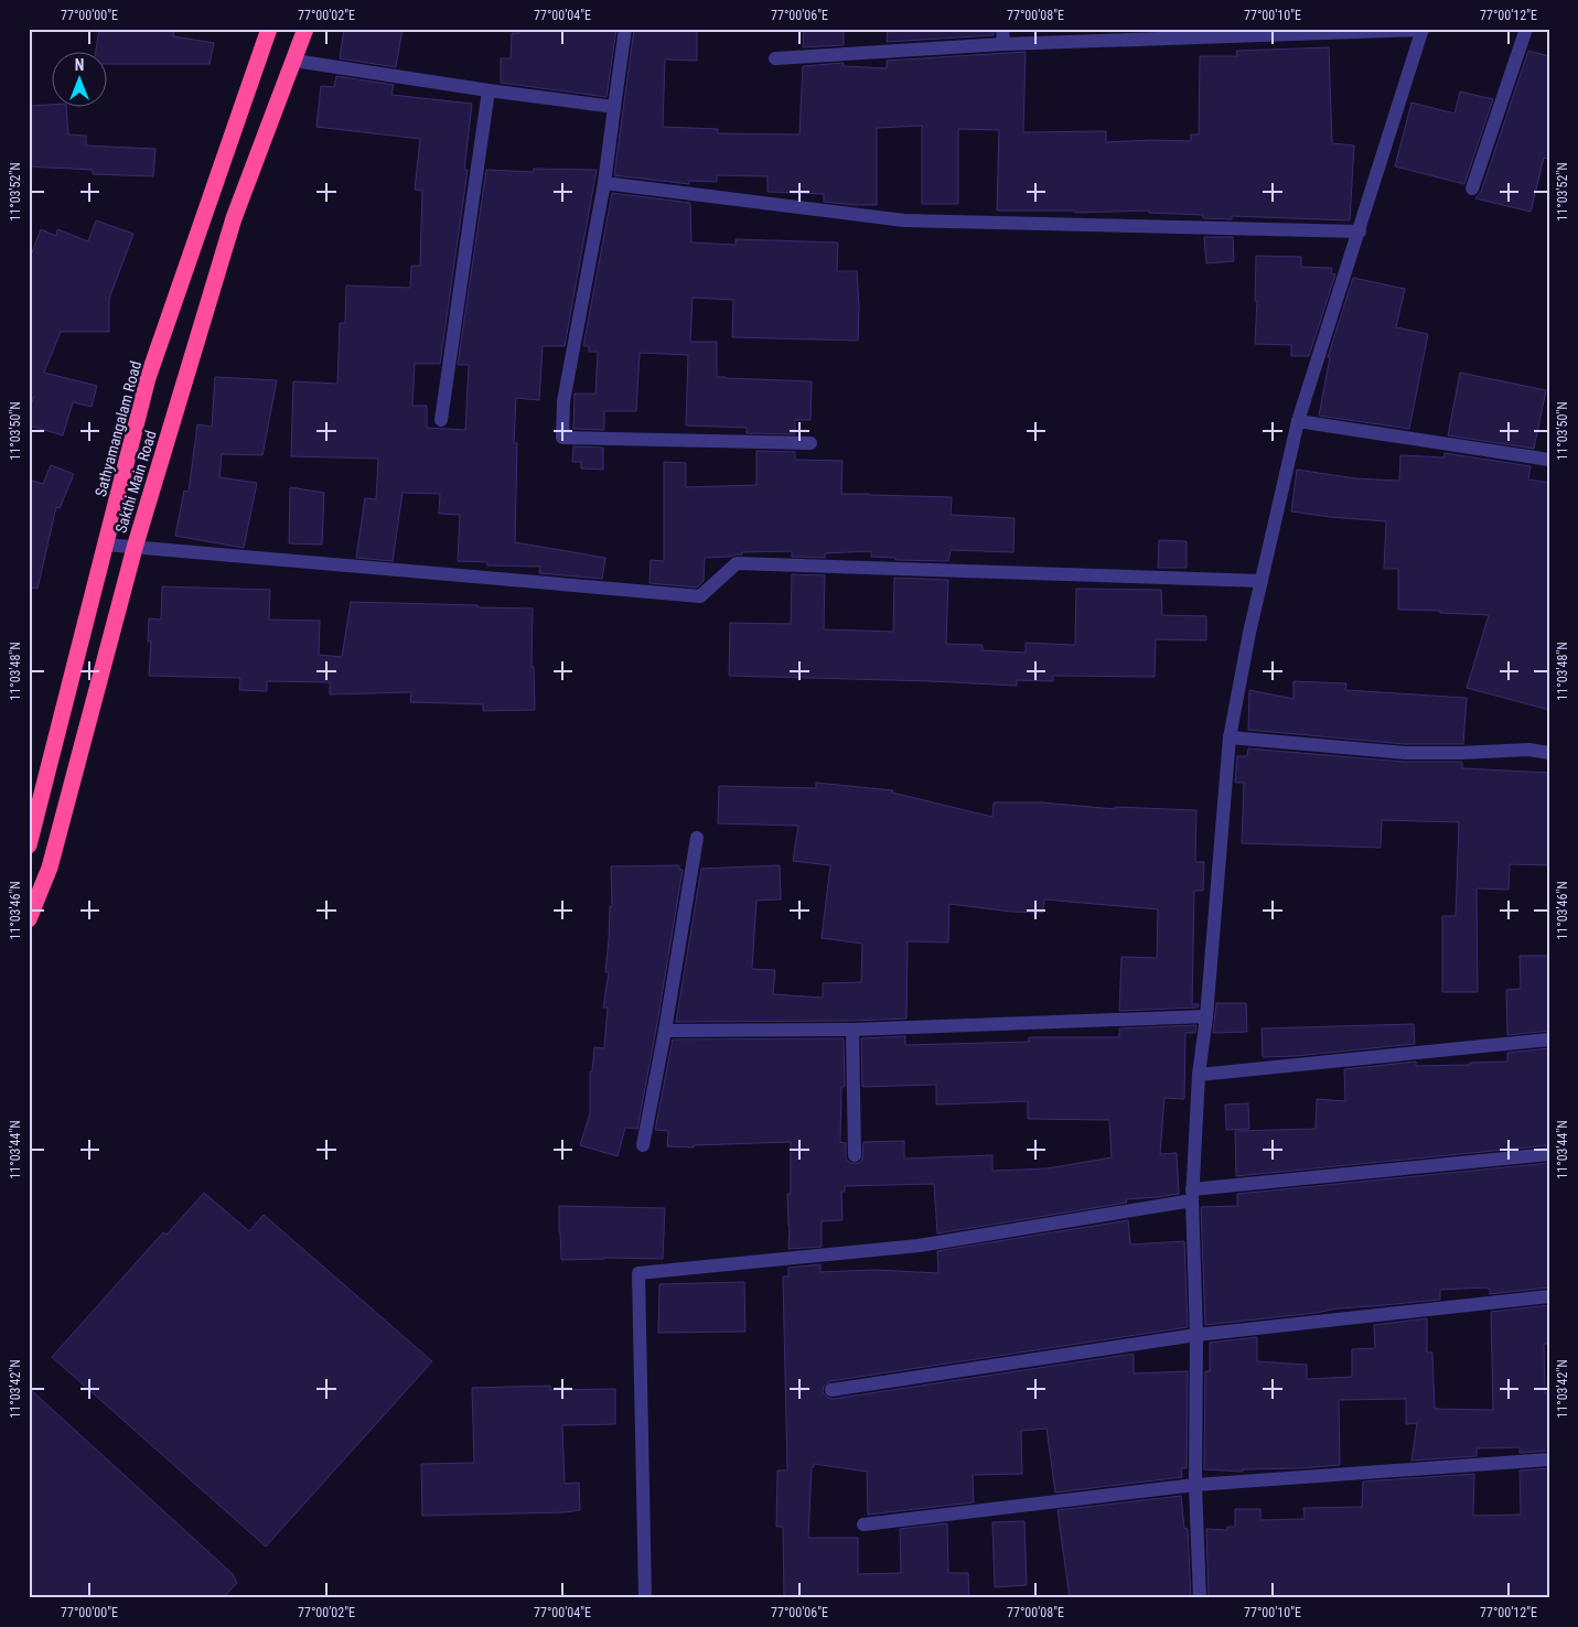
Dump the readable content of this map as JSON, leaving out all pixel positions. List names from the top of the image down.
{
  "streets": {
    "highway": ["Sathyamangalam Road", "Sakthi Main Road"]
  },
  "north": "top",
  "coordinates": [
    "77°00'00\"E",
    "77°00'02\"E",
    "77°00'04\"E",
    "77°00'06\"E",
    "77°00'08\"E",
    "77°00'10\"E",
    "77°00'12\"E",
    "11°03'52\"N",
    "11°03'50\"N",
    "11°03'48\"N",
    "11°03'46\"N",
    "11°03'44\"N",
    "11°03'42\"N"
  ]
}
